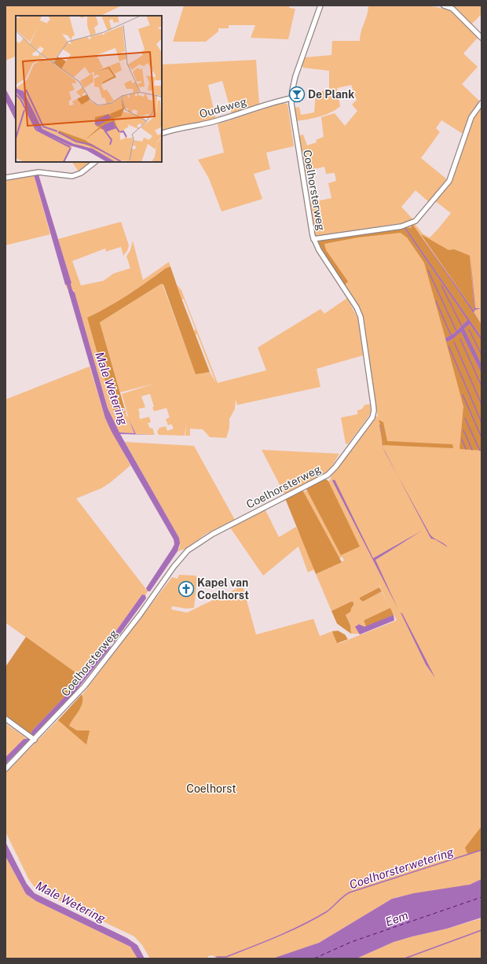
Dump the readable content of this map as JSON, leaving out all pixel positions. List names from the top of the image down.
{
  "streets": {
    "street": ["Oudeweg", "Coelhorsterweg"]
  },
  "crossings": [
    ["Oudeweg", "Coelhorsterweg"]
  ],
  "water": ["Male Wetering", "Coelhorsterwetering", "Eem"],
  "parks": ["Coelhorst"],
  "places": {
    "bar": ["De Plank"],
    "church": ["Kapel van Coelhorst"]
  }
}
